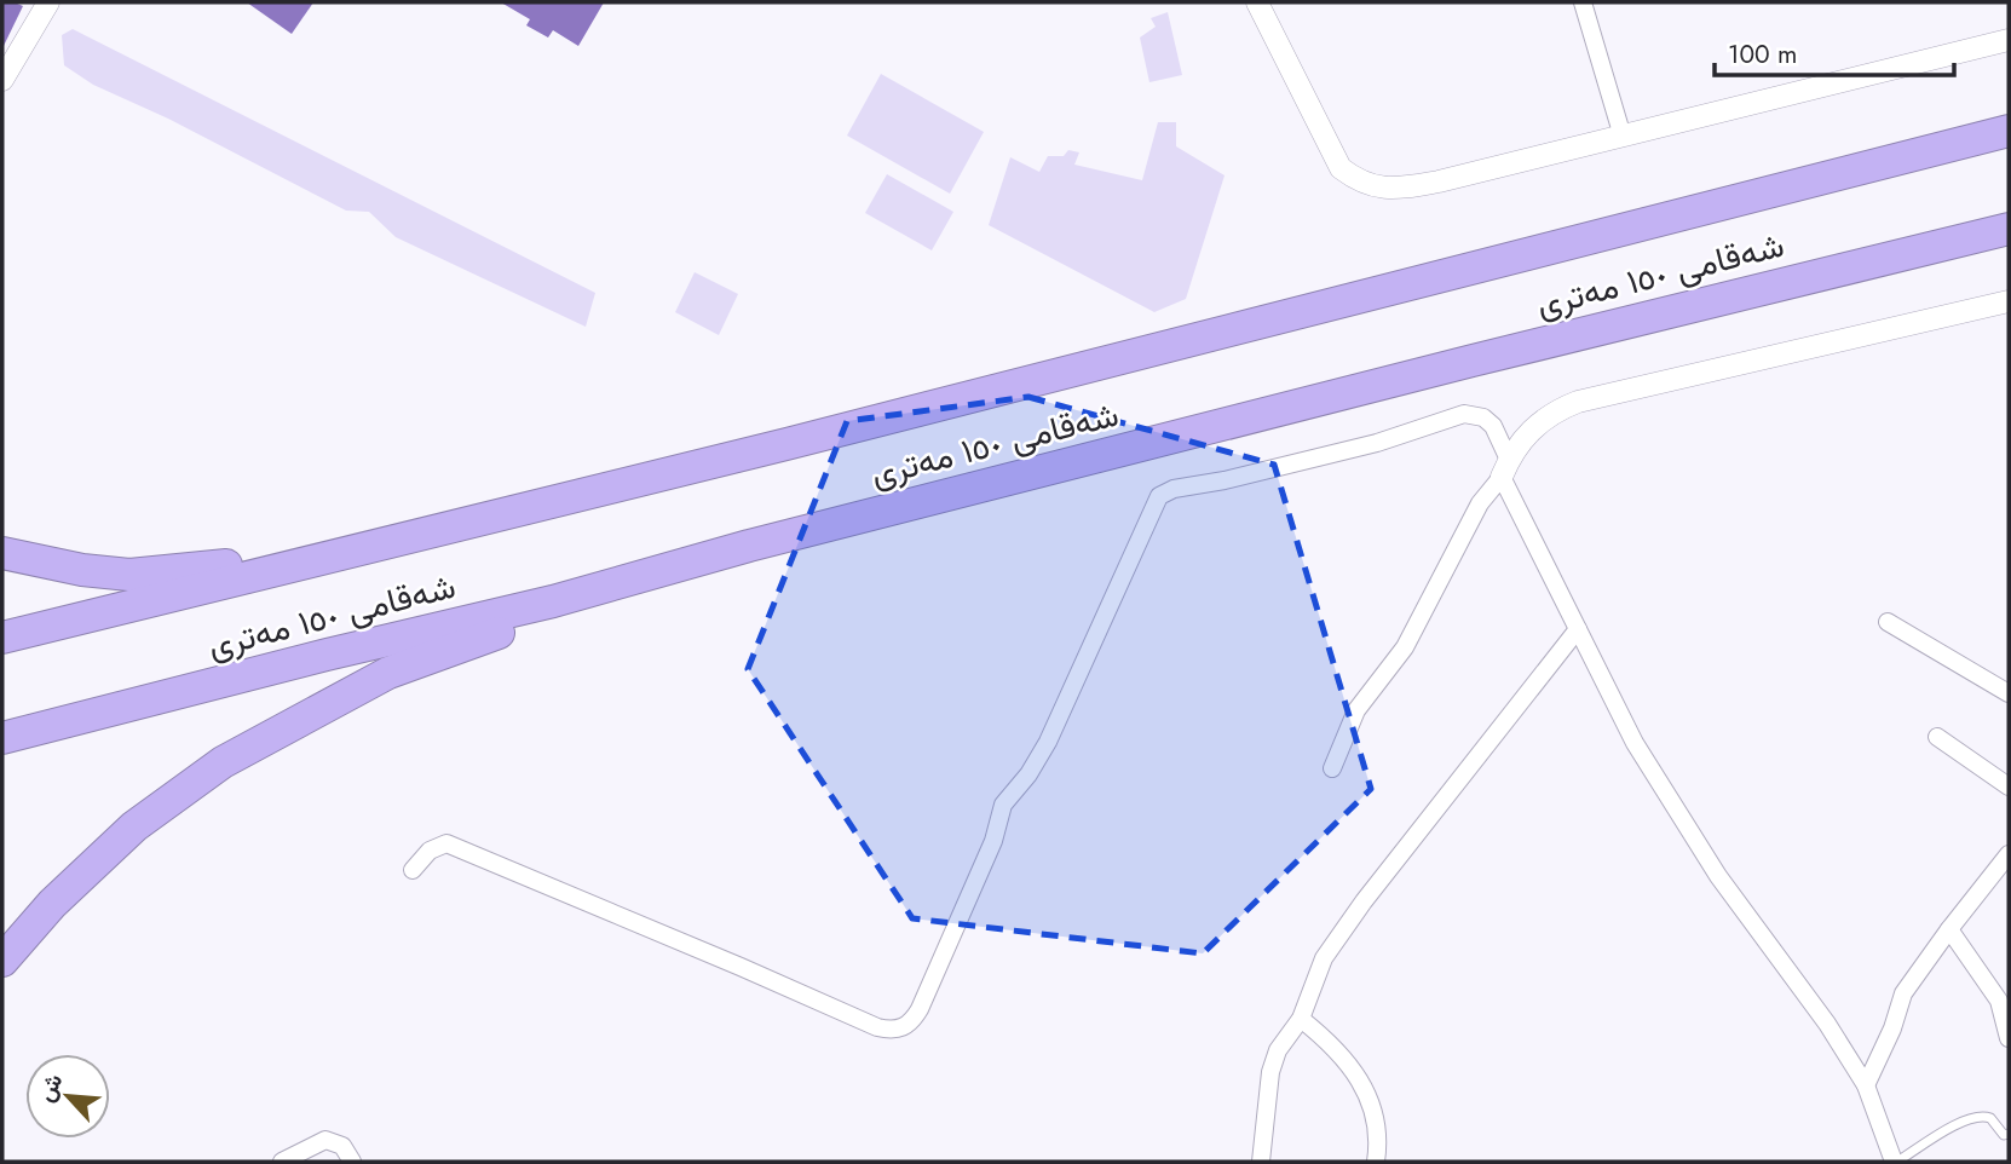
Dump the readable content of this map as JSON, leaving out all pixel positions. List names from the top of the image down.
{
  "streets": {
    "highway": ["شەقامی ١٥٠ مەتری"]
  },
  "scale_bar": "100 m",
  "north": "top left"
}
